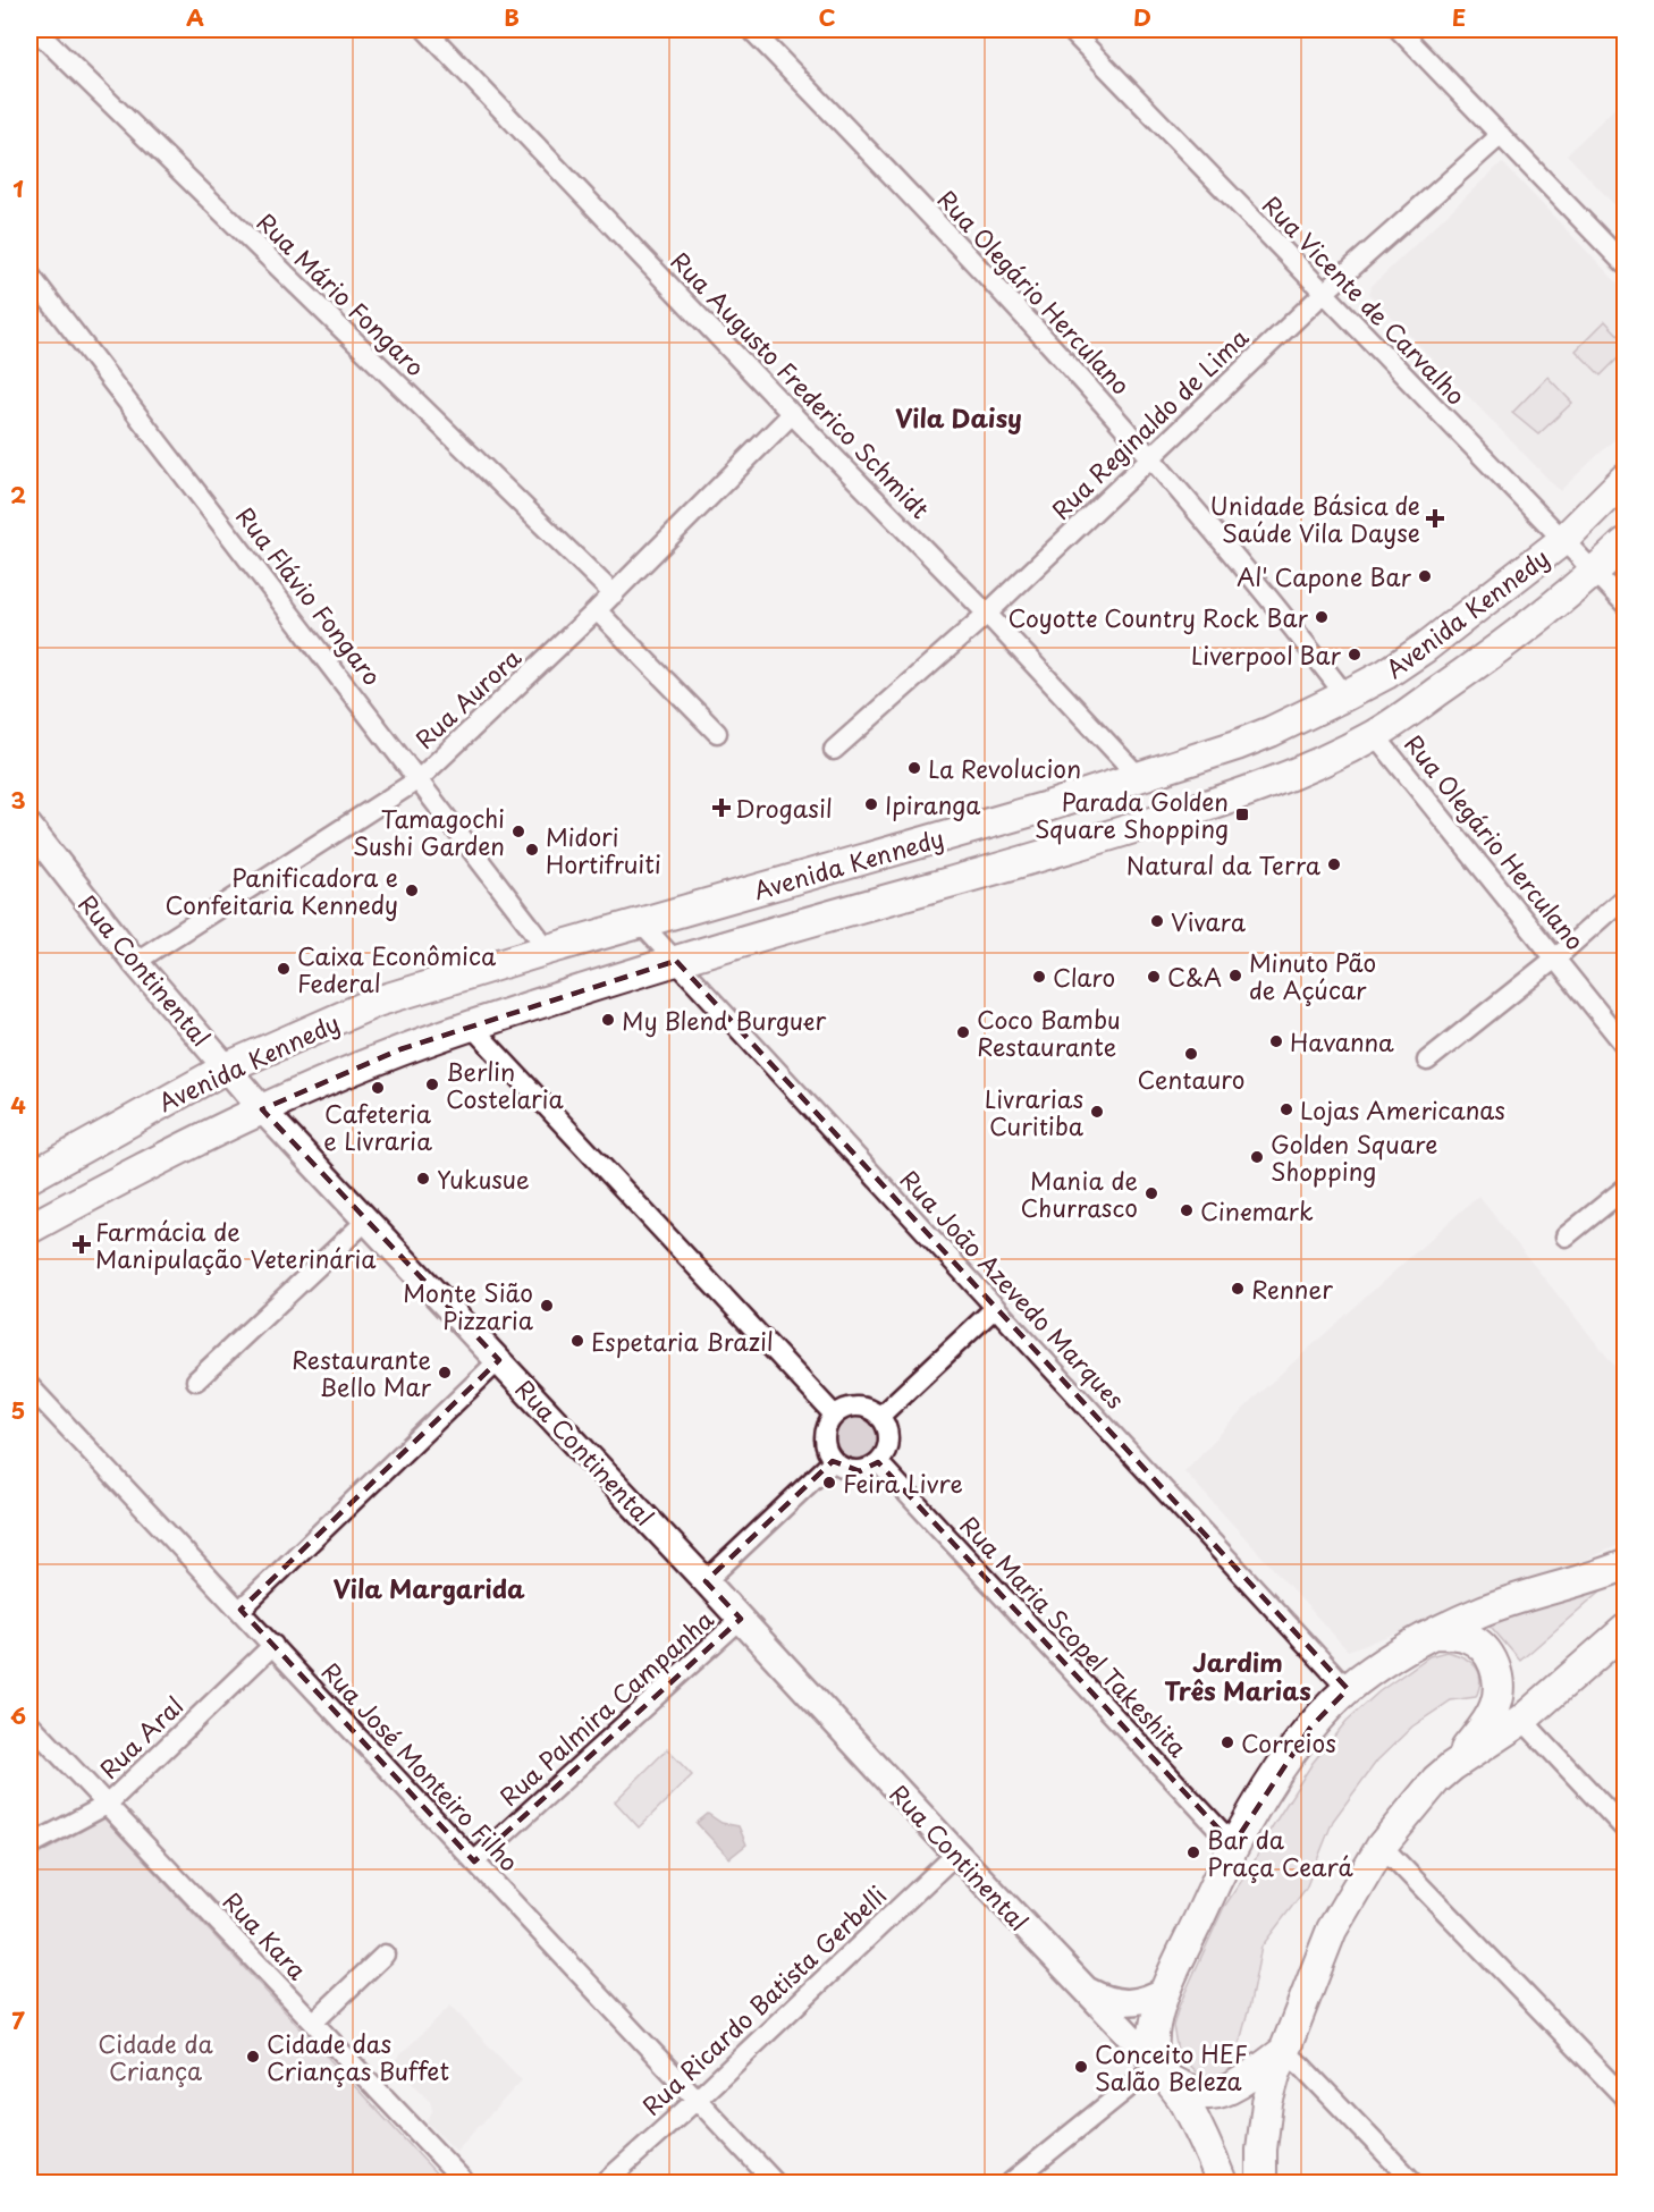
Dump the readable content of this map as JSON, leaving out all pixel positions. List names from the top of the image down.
{
  "streets": {
    "main road": ["Avenida Kennedy"],
    "street": [
      "Rua Olegário Herculano",
      "Rua Mário Fongaro",
      "Rua Vicente de Carvalho",
      "Rua Augusto Frederico Schmidt",
      "Rua Reginaldo de Lima",
      "Rua Flávio Fongaro",
      "Rua Aurora",
      "Rua Continental",
      "Rua João Azevedo Marques",
      "Rua Maria Scopel Takeshita",
      "Rua Palmira Campanha",
      "Rua Aral",
      "Rua José Monteiro Filho",
      "Rua Kara",
      "Rua Ricardo Batista Gerbelli"
    ]
  },
  "crossings": [
    ["Rua Olegário Herculano", "Rua Reginaldo de Lima"],
    ["Rua Olegário Herculano", "Avenida Kennedy"],
    ["Rua Mário Fongaro", "Rua Aurora"],
    ["Rua Vicente de Carvalho", "Rua Reginaldo de Lima"],
    ["Rua Vicente de Carvalho", "Avenida Kennedy"],
    ["Rua Augusto Frederico Schmidt", "Rua Reginaldo de Lima"],
    ["Rua Augusto Frederico Schmidt", "Avenida Kennedy"],
    ["Rua Augusto Frederico Schmidt", "Rua Aurora"],
    ["Rua Flávio Fongaro", "Avenida Kennedy"],
    ["Rua Flávio Fongaro", "Rua Aurora"],
    ["Avenida Kennedy", "Rua Continental"],
    ["Avenida Kennedy", "Rua João Azevedo Marques"],
    ["Rua Aurora", "Rua Continental"],
    ["Rua Continental", "Rua Palmira Campanha"],
    ["Rua Continental", "Rua Ricardo Batista Gerbelli"],
    ["Rua Palmira Campanha", "Rua José Monteiro Filho"],
    ["Rua Aral", "Rua José Monteiro Filho"],
    ["Rua Aral", "Rua Kara"],
    ["Rua José Monteiro Filho", "Rua Ricardo Batista Gerbelli"]
  ],
  "districts": ["Vila Daisy", "Vila Margarida", "Jardim Três Marias"],
  "parks": ["Cidade da Criança"],
  "places": {
    "health": ["Unidade Básica de Saúde Vila Dayse", "Drogasil", "Farmácia de Manipulação Veterinária"],
    "other": [
      "Al' Capone Bar",
      "Coyotte Country Rock Bar",
      "Liverpool Bar",
      "La Revolucion",
      "Ipiranga",
      "Tamagochi Sushi Garden",
      "Midori Hortifruiti",
      "Natural da Terra",
      "Panificadora e Confeitaria Kennedy",
      "Vivara",
      "Caixa Econômica Federal",
      "Minuto Pão de Açúcar",
      "Claro",
      "C&A",
      "My Blend Burguer",
      "Coco Bambu Restaurante",
      "Havanna",
      "Centauro",
      "Berlin Costelaria",
      "Cafeteria e Livraria",
      "Lojas Americanas",
      "Livrarias Curitiba",
      "Golden Square Shopping",
      "Yukusue",
      "Mania de Churrasco",
      "Cinemark",
      "Renner",
      "Monte Sião Pizzaria",
      "Espetaria Brazil",
      "Restaurante Bello Mar",
      "Feira Livre",
      "Correios",
      "Bar da Praça Ceará",
      "Cidade das Crianças Buffet",
      "Conceito HEF Salão Beleza"
    ],
    "transit": ["Parada Golden Square Shopping"]
  },
  "grid": {
    "columns": [
      "A",
      "B",
      "C",
      "D",
      "E"
    ],
    "rows": [
      "1",
      "2",
      "3",
      "4",
      "5",
      "6",
      "7"
    ]
  }
}
